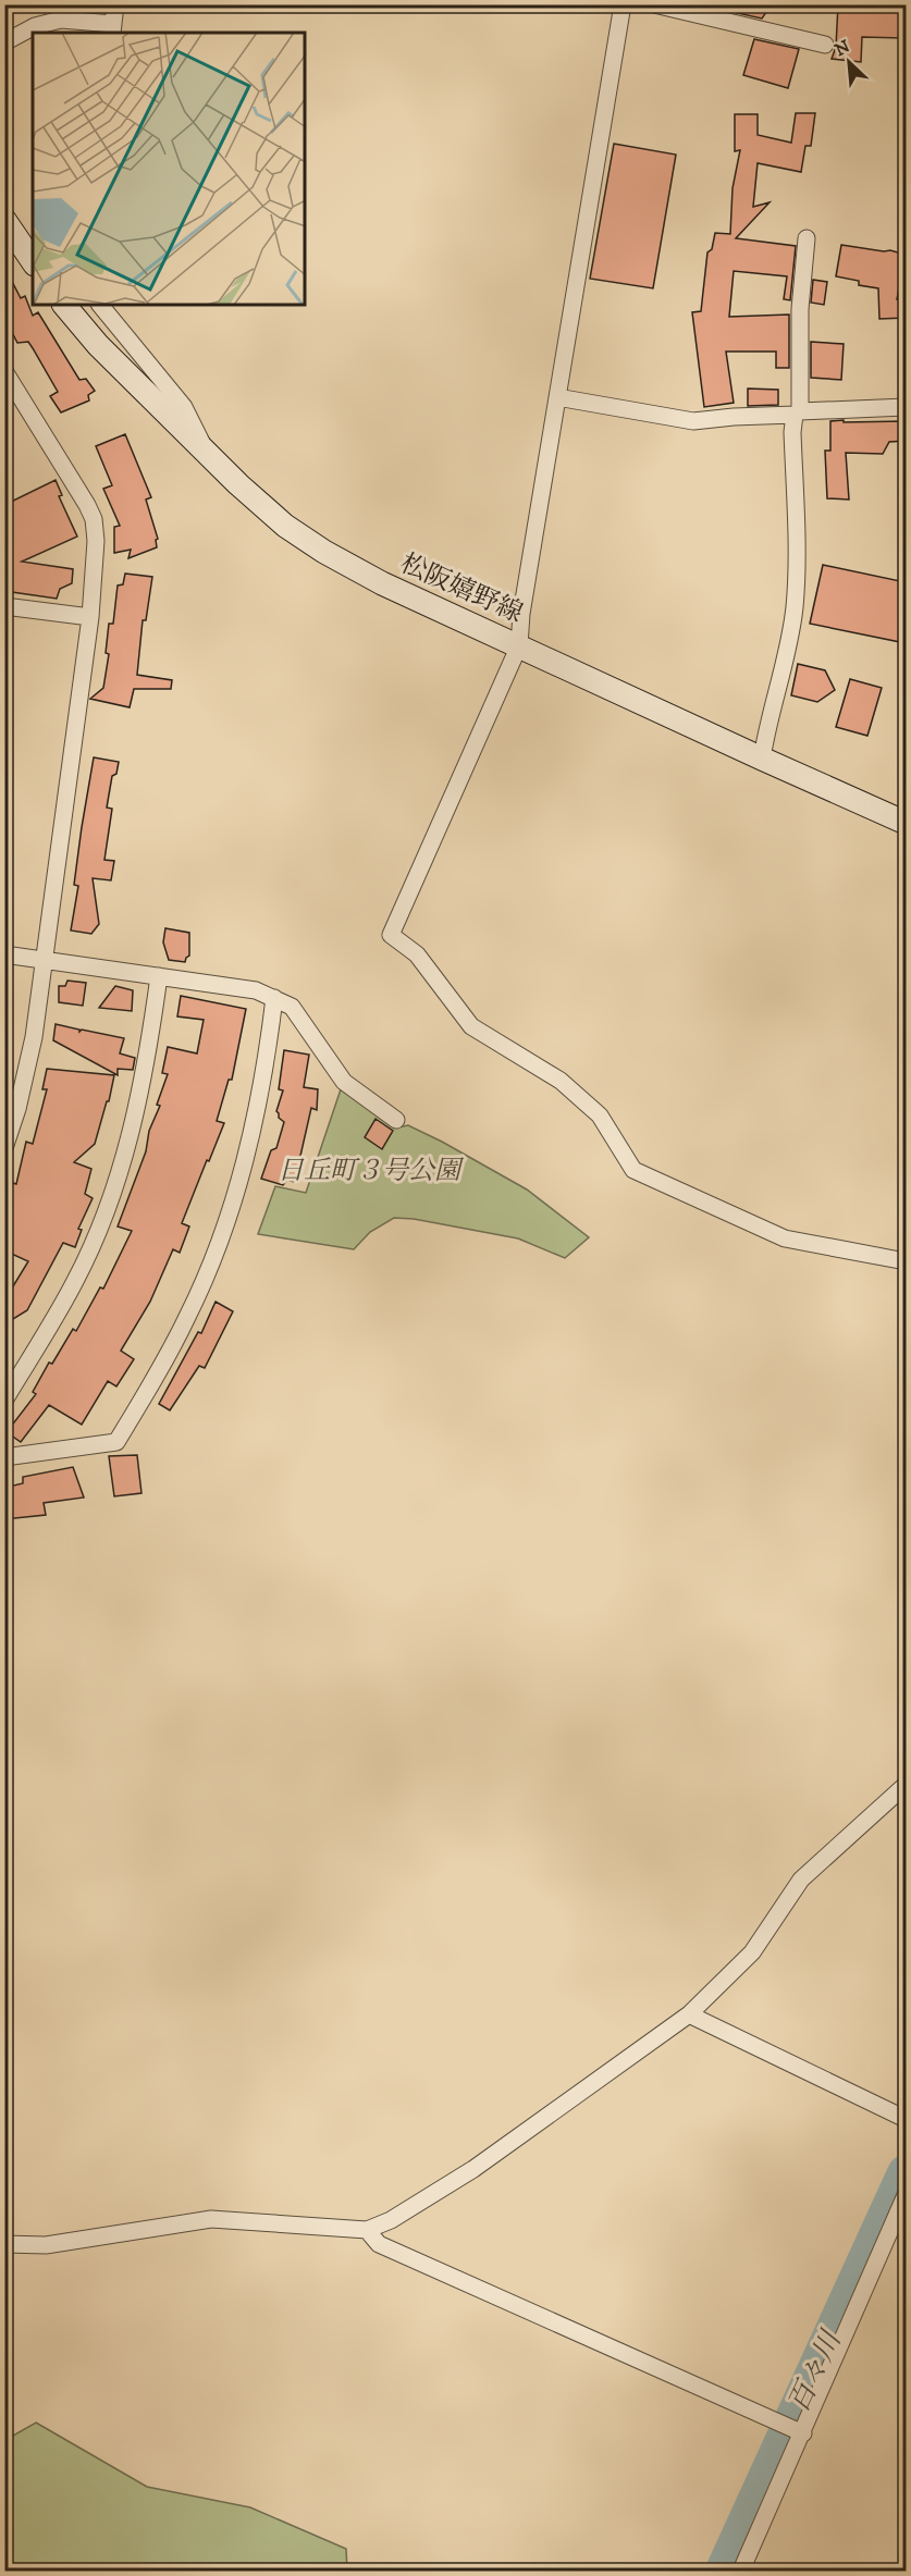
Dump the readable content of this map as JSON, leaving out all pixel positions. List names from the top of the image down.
{
  "streets": {
    "main road": ["松阪嬉野線"]
  },
  "water": ["百々川"],
  "parks": ["日丘町３号公園"],
  "north": "top left"
}
